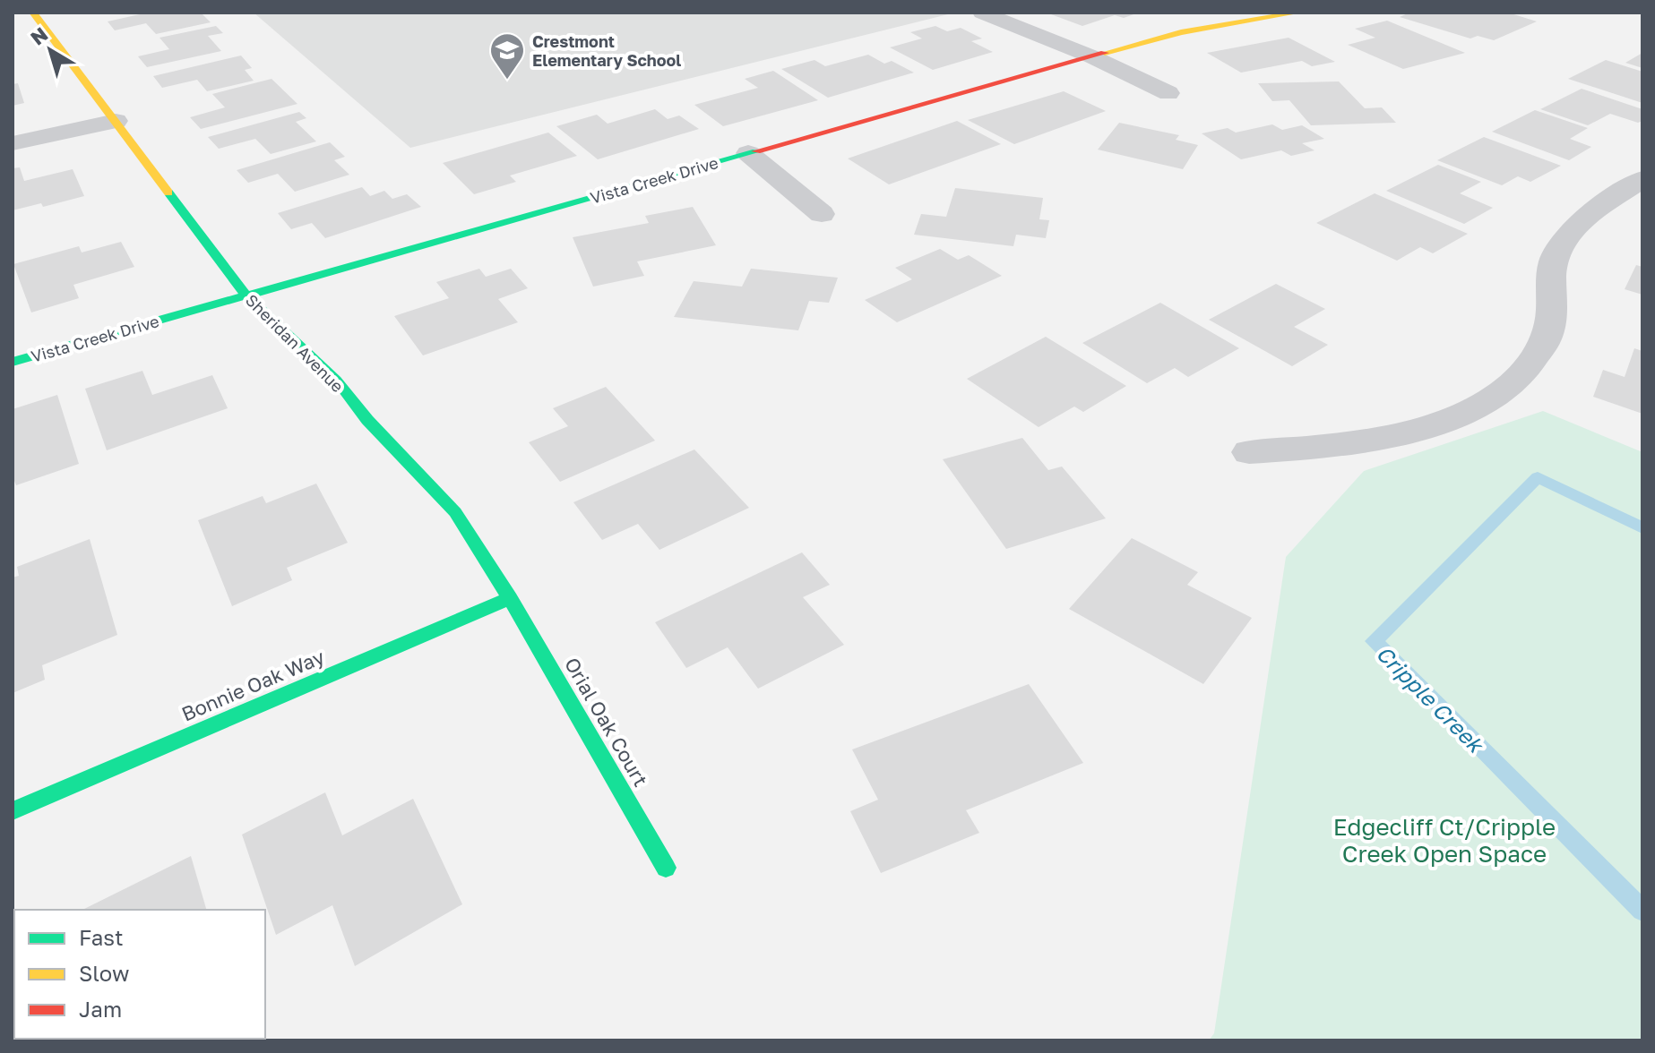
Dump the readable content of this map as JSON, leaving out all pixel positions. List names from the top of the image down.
{
  "streets": {
    "street": [
      "Vista Creek Drive",
      "Sheridan Avenue",
      "Bonnie Oak Way",
      "Orial Oak Court"
    ]
  },
  "crossings": [
    ["Vista Creek Drive", "Sheridan Avenue"],
    ["Sheridan Avenue", "Bonnie Oak Way"],
    ["Sheridan Avenue", "Orial Oak Court"],
    ["Bonnie Oak Way", "Orial Oak Court"]
  ],
  "water": ["Cripple Creek"],
  "parks": ["Edgecliff Ct/Cripple Creek Open Space"],
  "places": {
    "school or university": ["Crestmont Elementary School"]
  },
  "legend": ["Fast", "Slow", "Jam"],
  "north": "top left"
}
